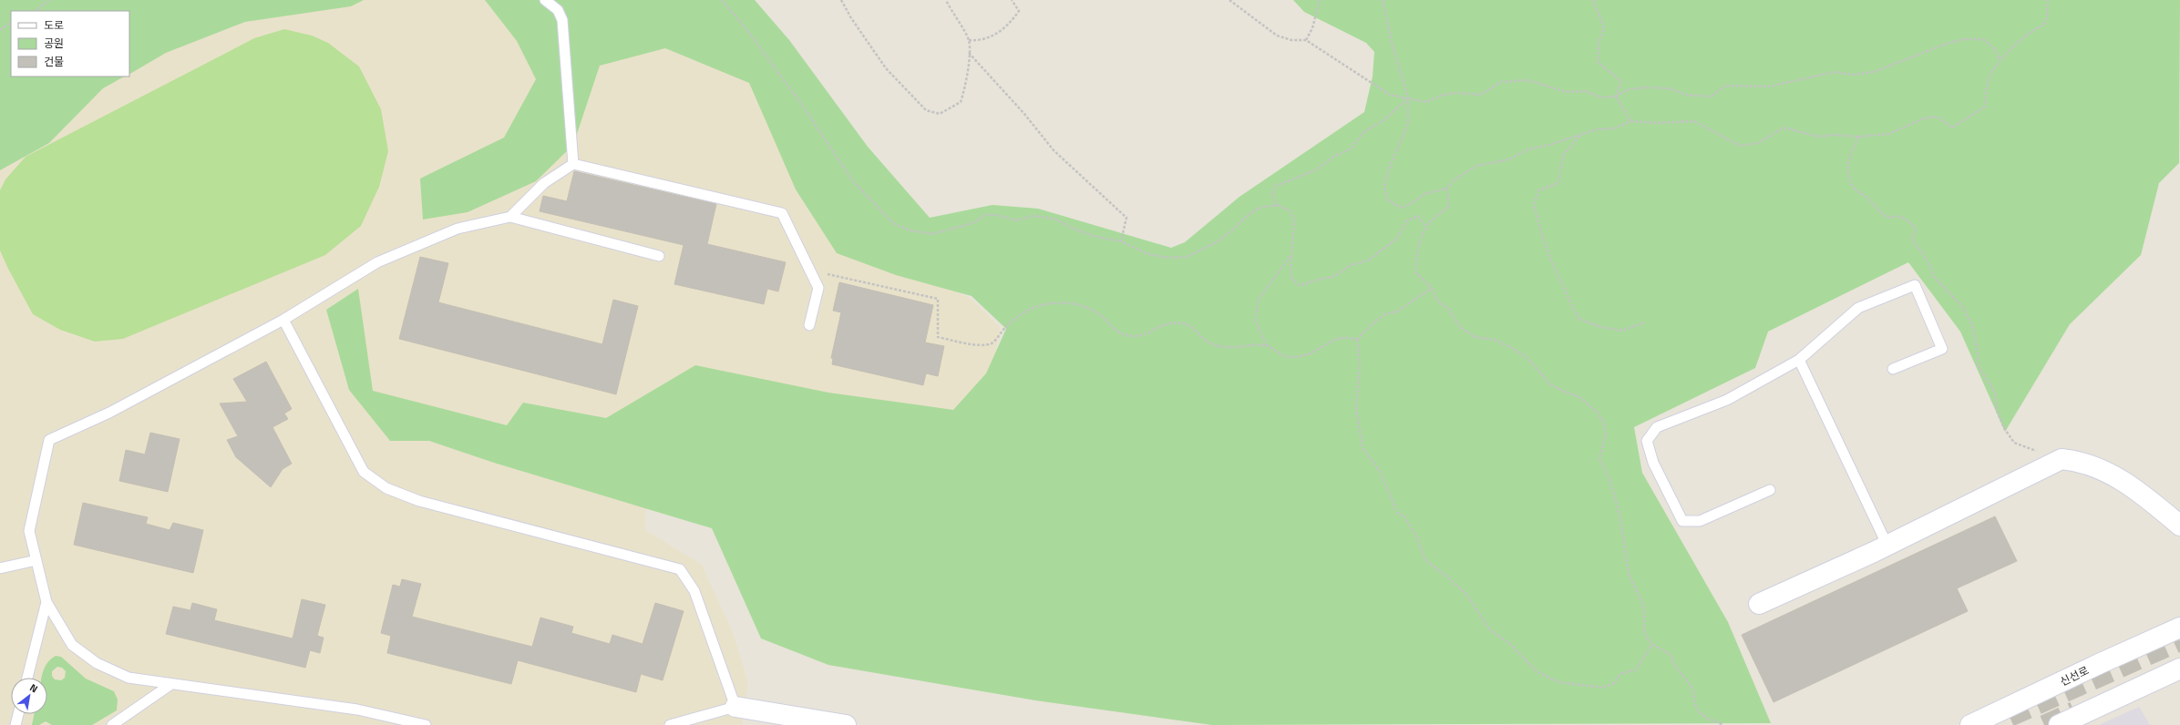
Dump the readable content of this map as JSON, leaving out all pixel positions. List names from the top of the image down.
{
  "streets": {
    "street": ["신선로"]
  },
  "legend": ["도로", "공원", "건물"],
  "north": "top right"
}
